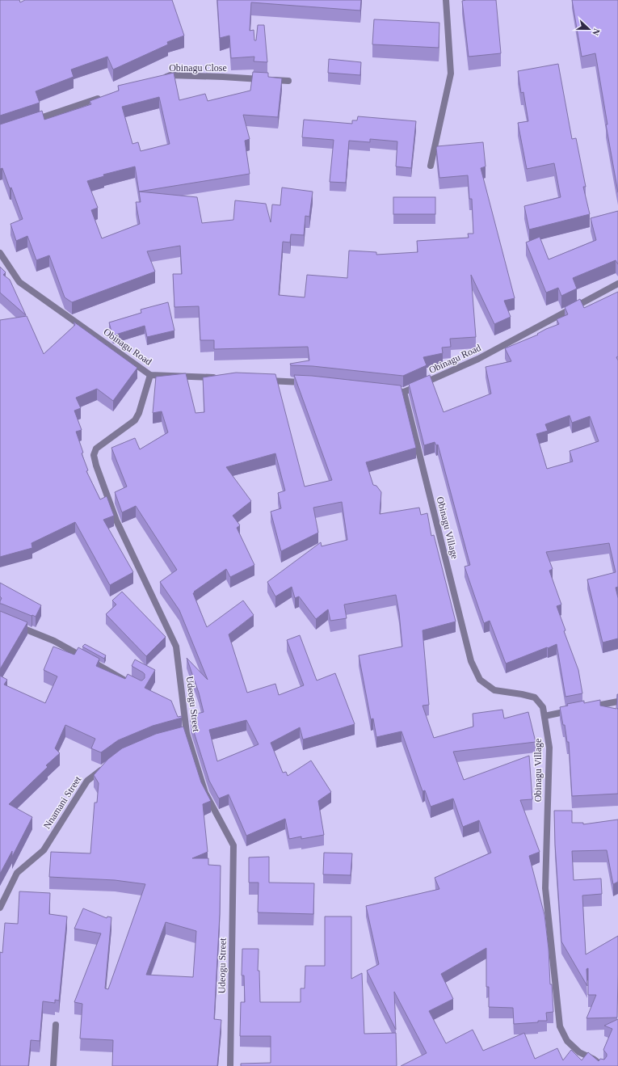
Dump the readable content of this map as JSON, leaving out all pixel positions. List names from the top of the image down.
{
  "streets": {
    "street": [
      "Obinagu Close",
      "Obinagu Road",
      "Obinagu Village",
      "Udeogu Street",
      "Nnamani Street"
    ]
  },
  "crossings": [
    ["Obinagu Road", "Obinagu Village"],
    ["Obinagu Road", "Udeogu Street"]
  ],
  "north": "right"
}
